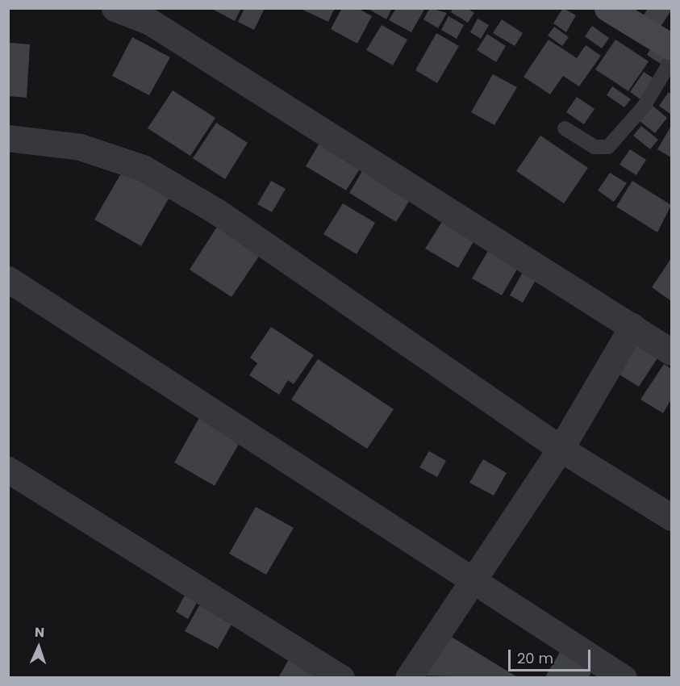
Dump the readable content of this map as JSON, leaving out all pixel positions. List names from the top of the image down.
{
  "scale_bar": "20 m",
  "north": "top"
}
